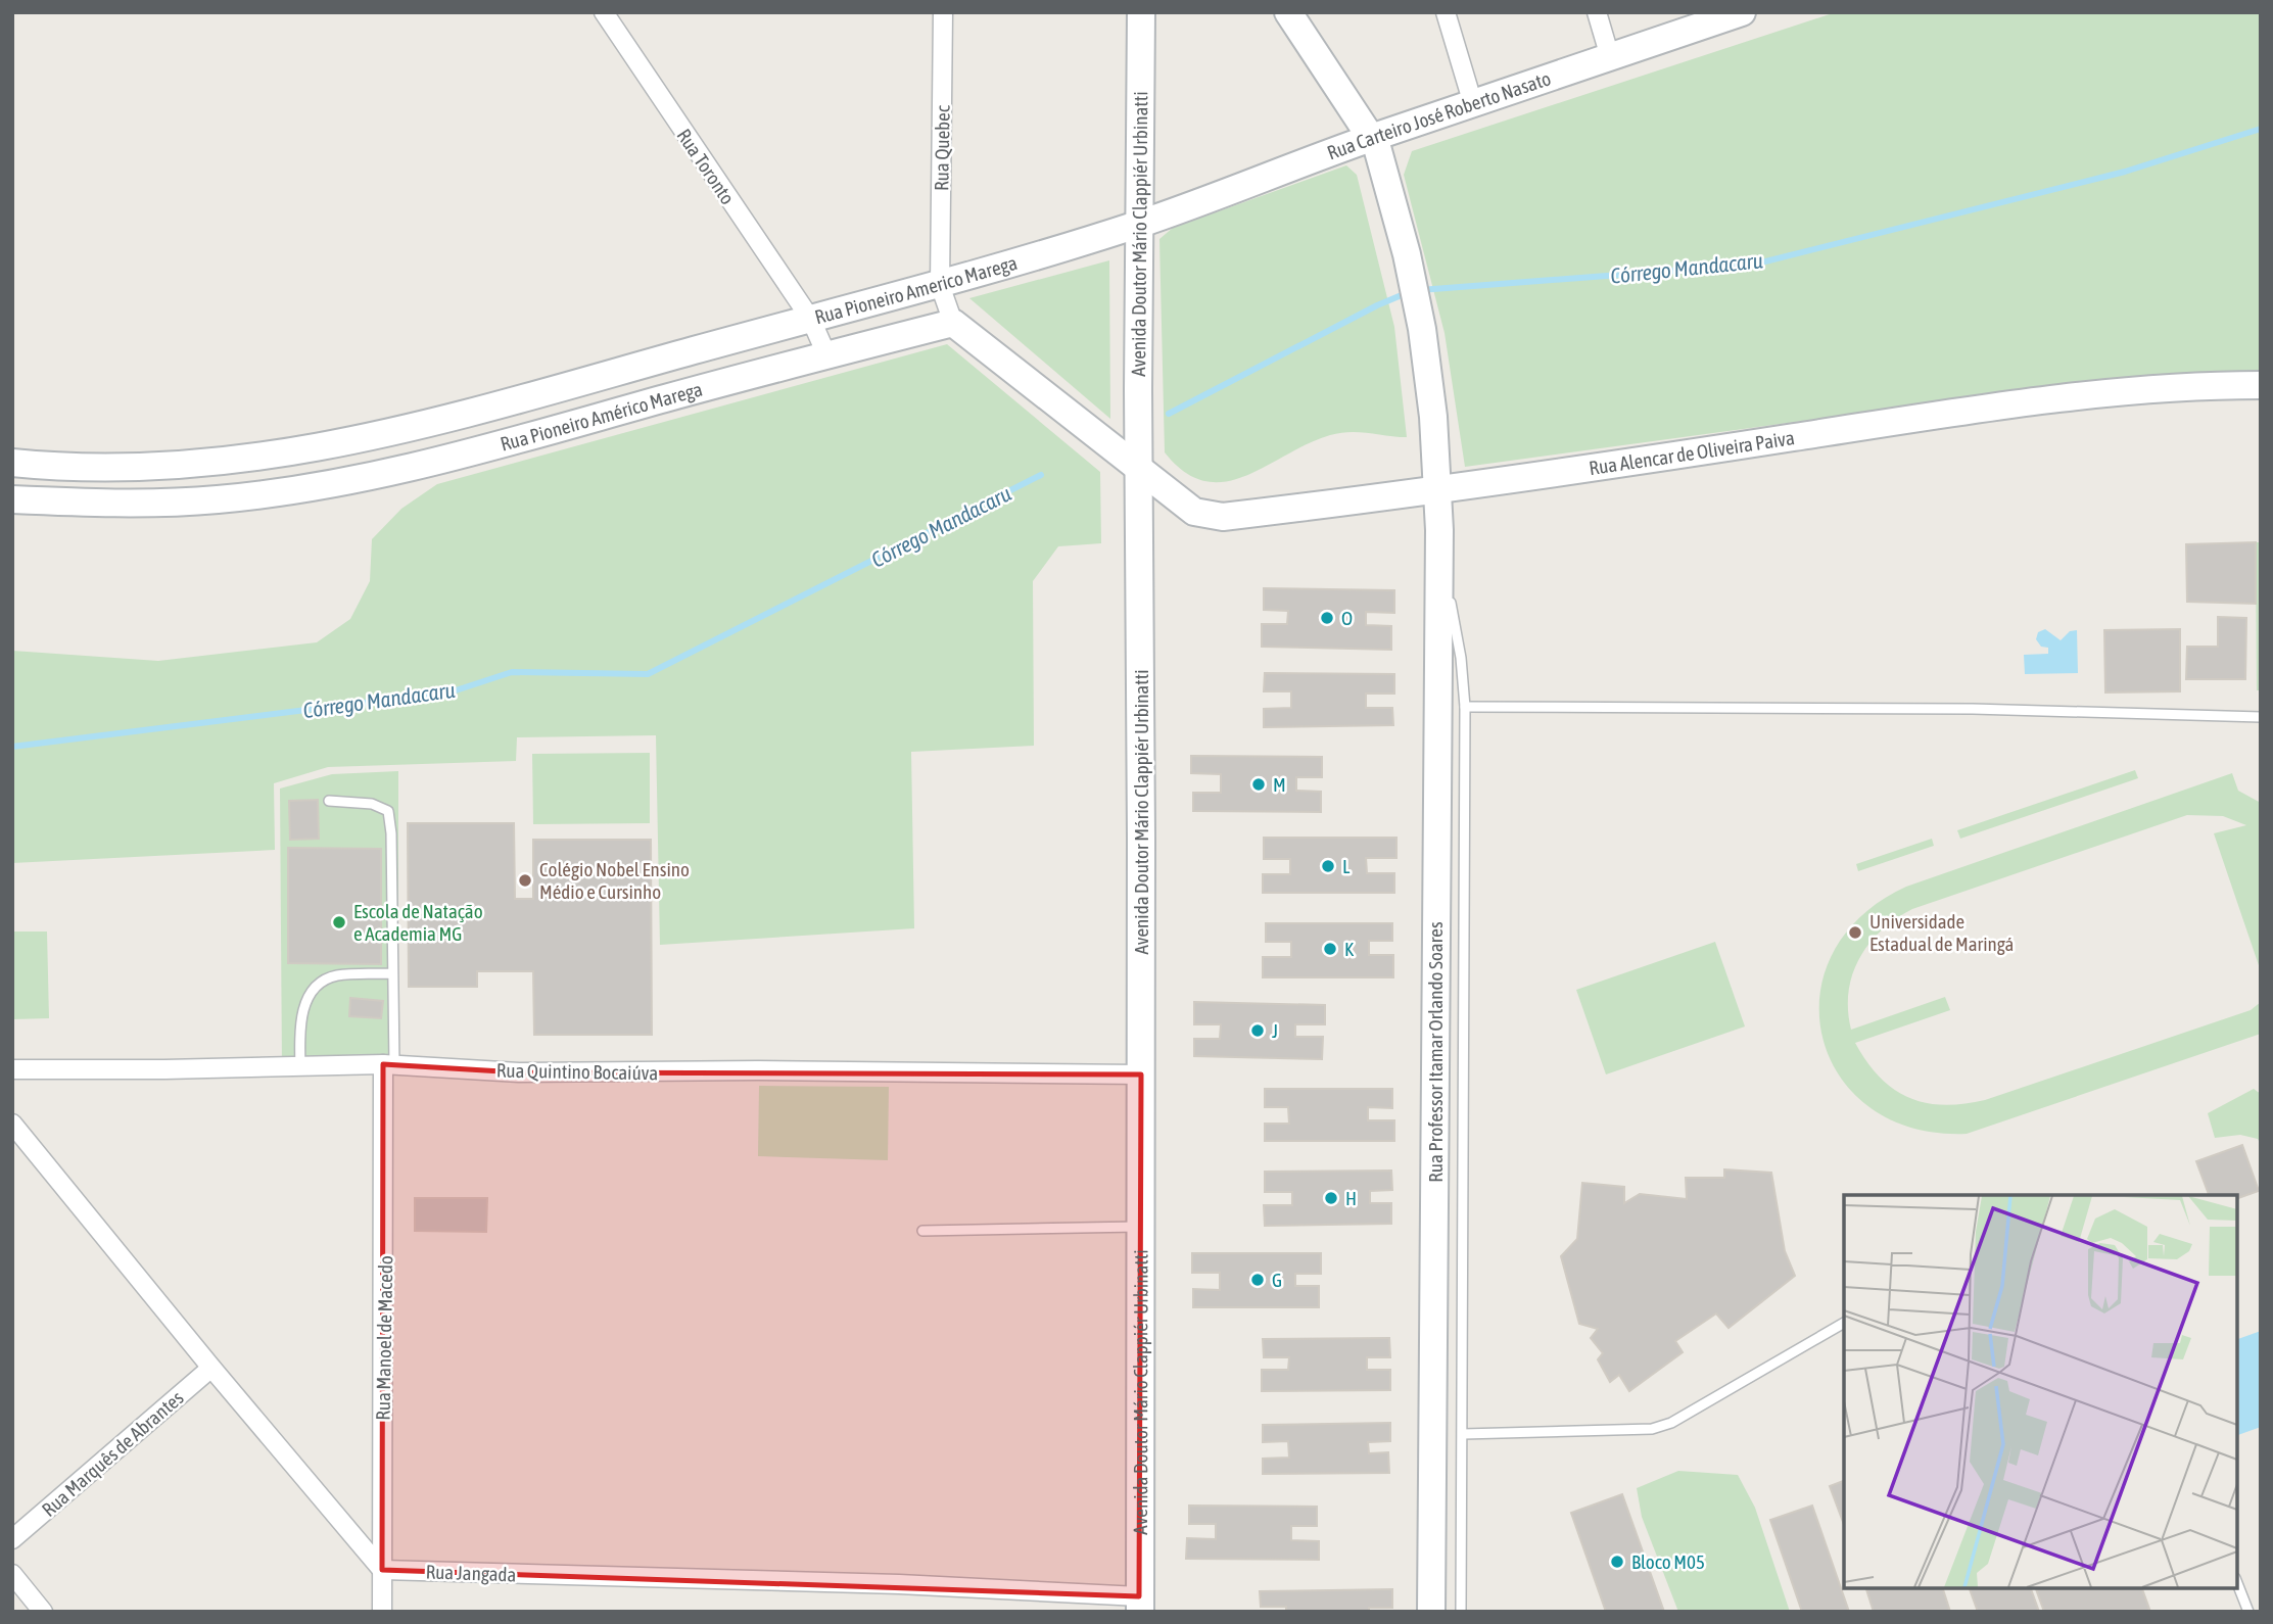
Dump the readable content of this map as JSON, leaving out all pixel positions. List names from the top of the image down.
{
  "streets": {
    "main road": [
      "Rua Carteiro José Roberto Nasato",
      "Avenida Doutor Mário Clappiér Urbinatti",
      "Rua Pioneiro Americo Marega",
      "Rua Pioneiro Américo Marega",
      "Rua Alencar de Oliveira Paiva",
      "Rua Professor Itamar Orlando Soares"
    ],
    "street": [
      "Rua Quebec",
      "Rua Toronto",
      "Rua Quintino Bocaiúva",
      "Rua Manoel de Macedo",
      "Rua Marquês de Abrantes",
      "Rua Jangada"
    ]
  },
  "crossings": [
    ["Rua Carteiro José Roberto Nasato", "Avenida Doutor Mário Clappiér Urbinatti"],
    ["Rua Carteiro José Roberto Nasato", "Rua Pioneiro Americo Marega"],
    ["Rua Quebec", "Rua Pioneiro Americo Marega"],
    ["Rua Toronto", "Rua Pioneiro Americo Marega"],
    ["Rua Toronto", "Rua Pioneiro Américo Marega"],
    ["Avenida Doutor Mário Clappiér Urbinatti", "Rua Pioneiro Americo Marega"],
    ["Avenida Doutor Mário Clappiér Urbinatti", "Rua Alencar de Oliveira Paiva"],
    ["Avenida Doutor Mário Clappiér Urbinatti", "Rua Quintino Bocaiúva"],
    ["Avenida Doutor Mário Clappiér Urbinatti", "Rua Jangada"],
    ["Rua Pioneiro Americo Marega", "Rua Pioneiro Américo Marega"],
    ["Rua Alencar de Oliveira Paiva", "Rua Professor Itamar Orlando Soares"],
    ["Rua Quintino Bocaiúva", "Rua Manoel de Macedo"],
    ["Rua Manoel de Macedo", "Rua Jangada"]
  ],
  "water": ["Córrego Mandacaru"],
  "places": [
    "O",
    "M",
    "L",
    "Colégio Nobel Ensino Médio e Cursinho",
    "Escola de Natação e Academia MG",
    "Universidade Estadual de Maringá",
    "K",
    "J",
    "H",
    "G",
    "Bloco M05"
  ]
}
